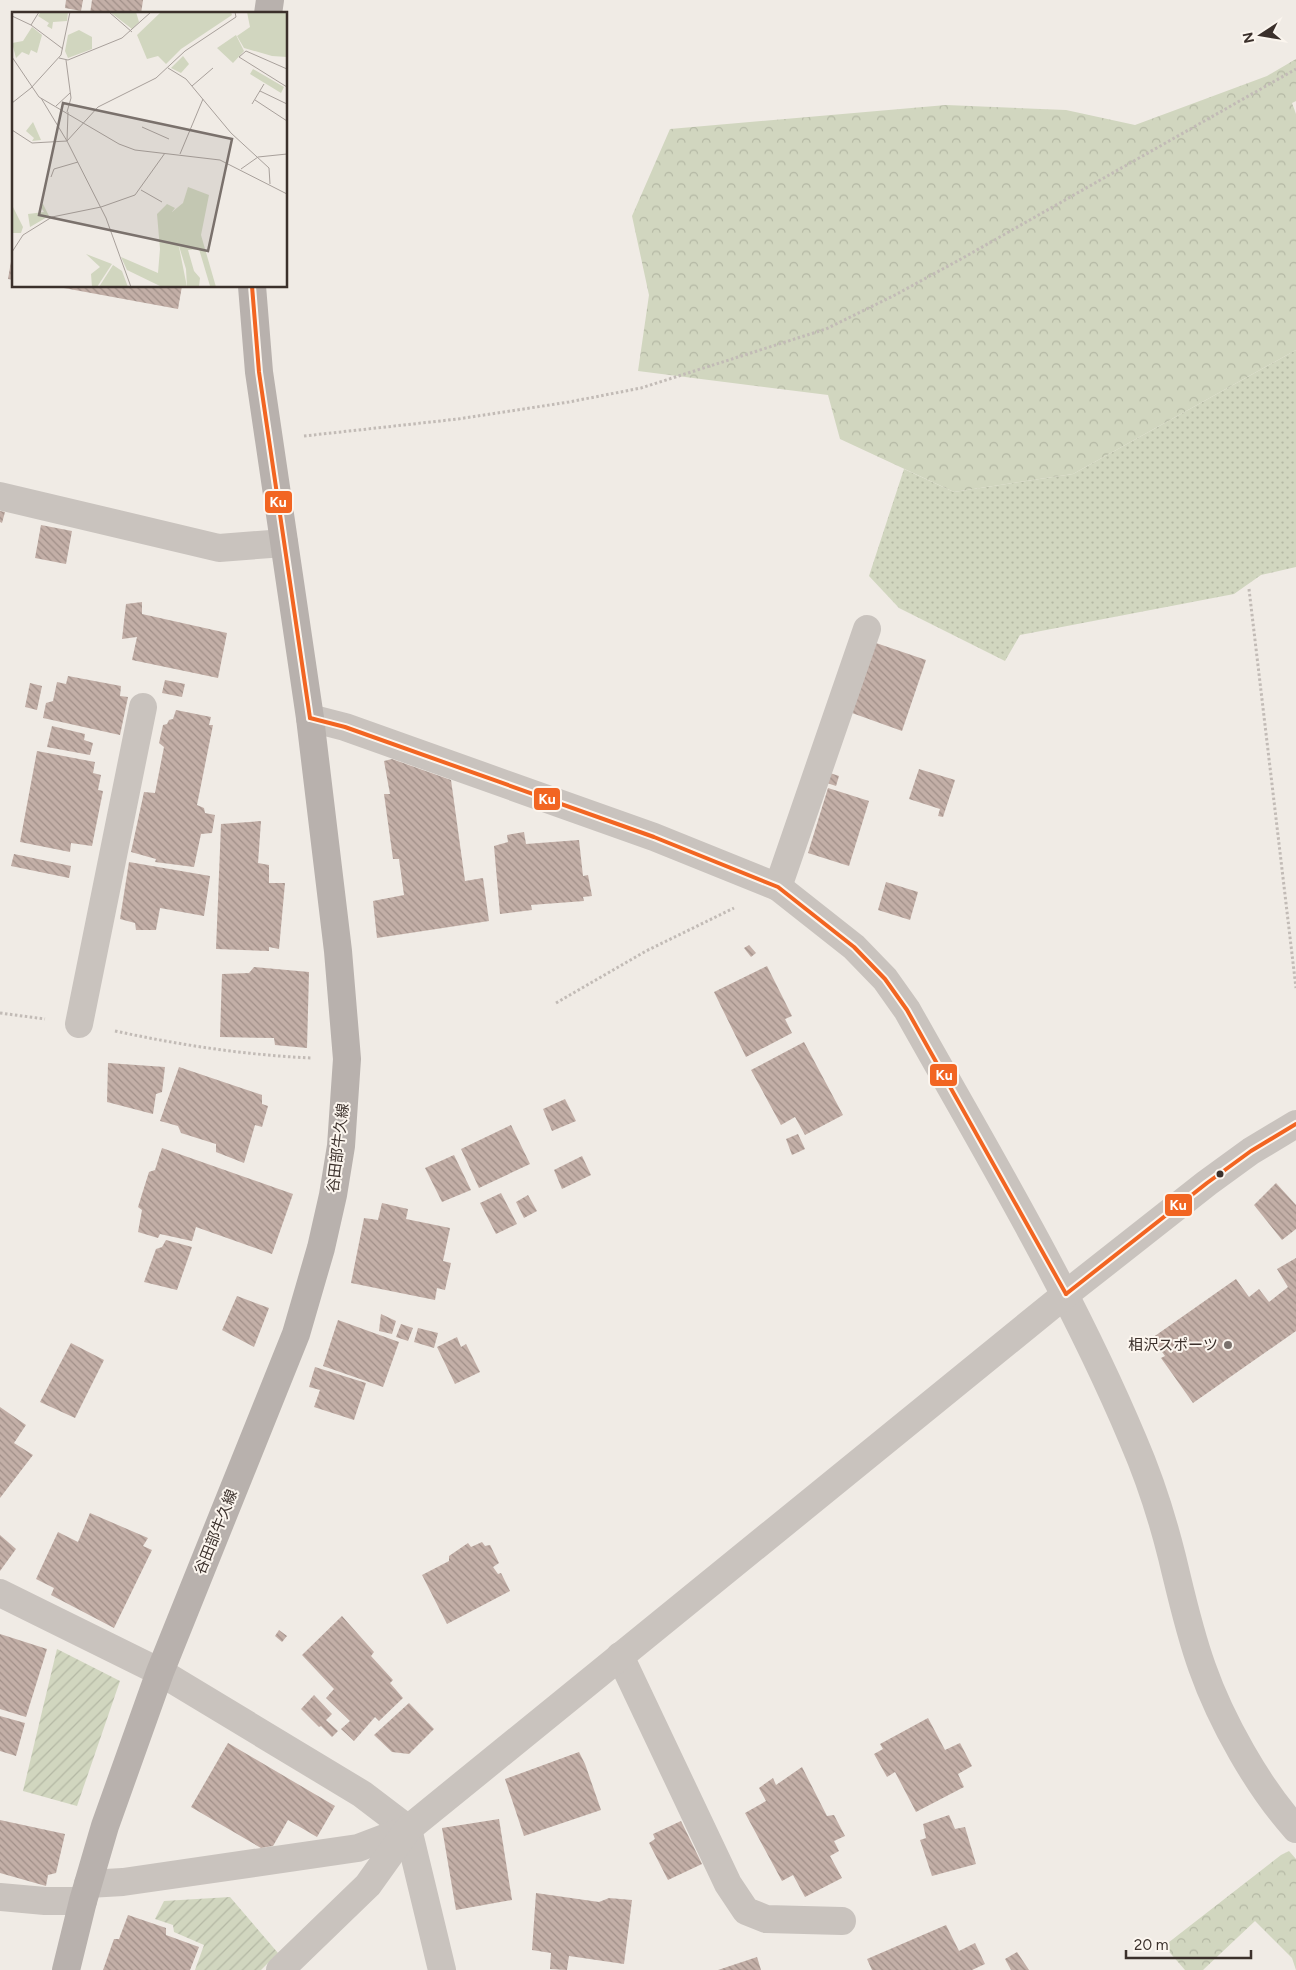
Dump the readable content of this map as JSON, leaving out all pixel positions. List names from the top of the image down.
{
  "streets": {
    "main road": ["谷田部牛久線"]
  },
  "places": ["相沢スポーツ"],
  "lines": ["transit line Ku"],
  "scale_bar": "20 m",
  "north": "left"
}
